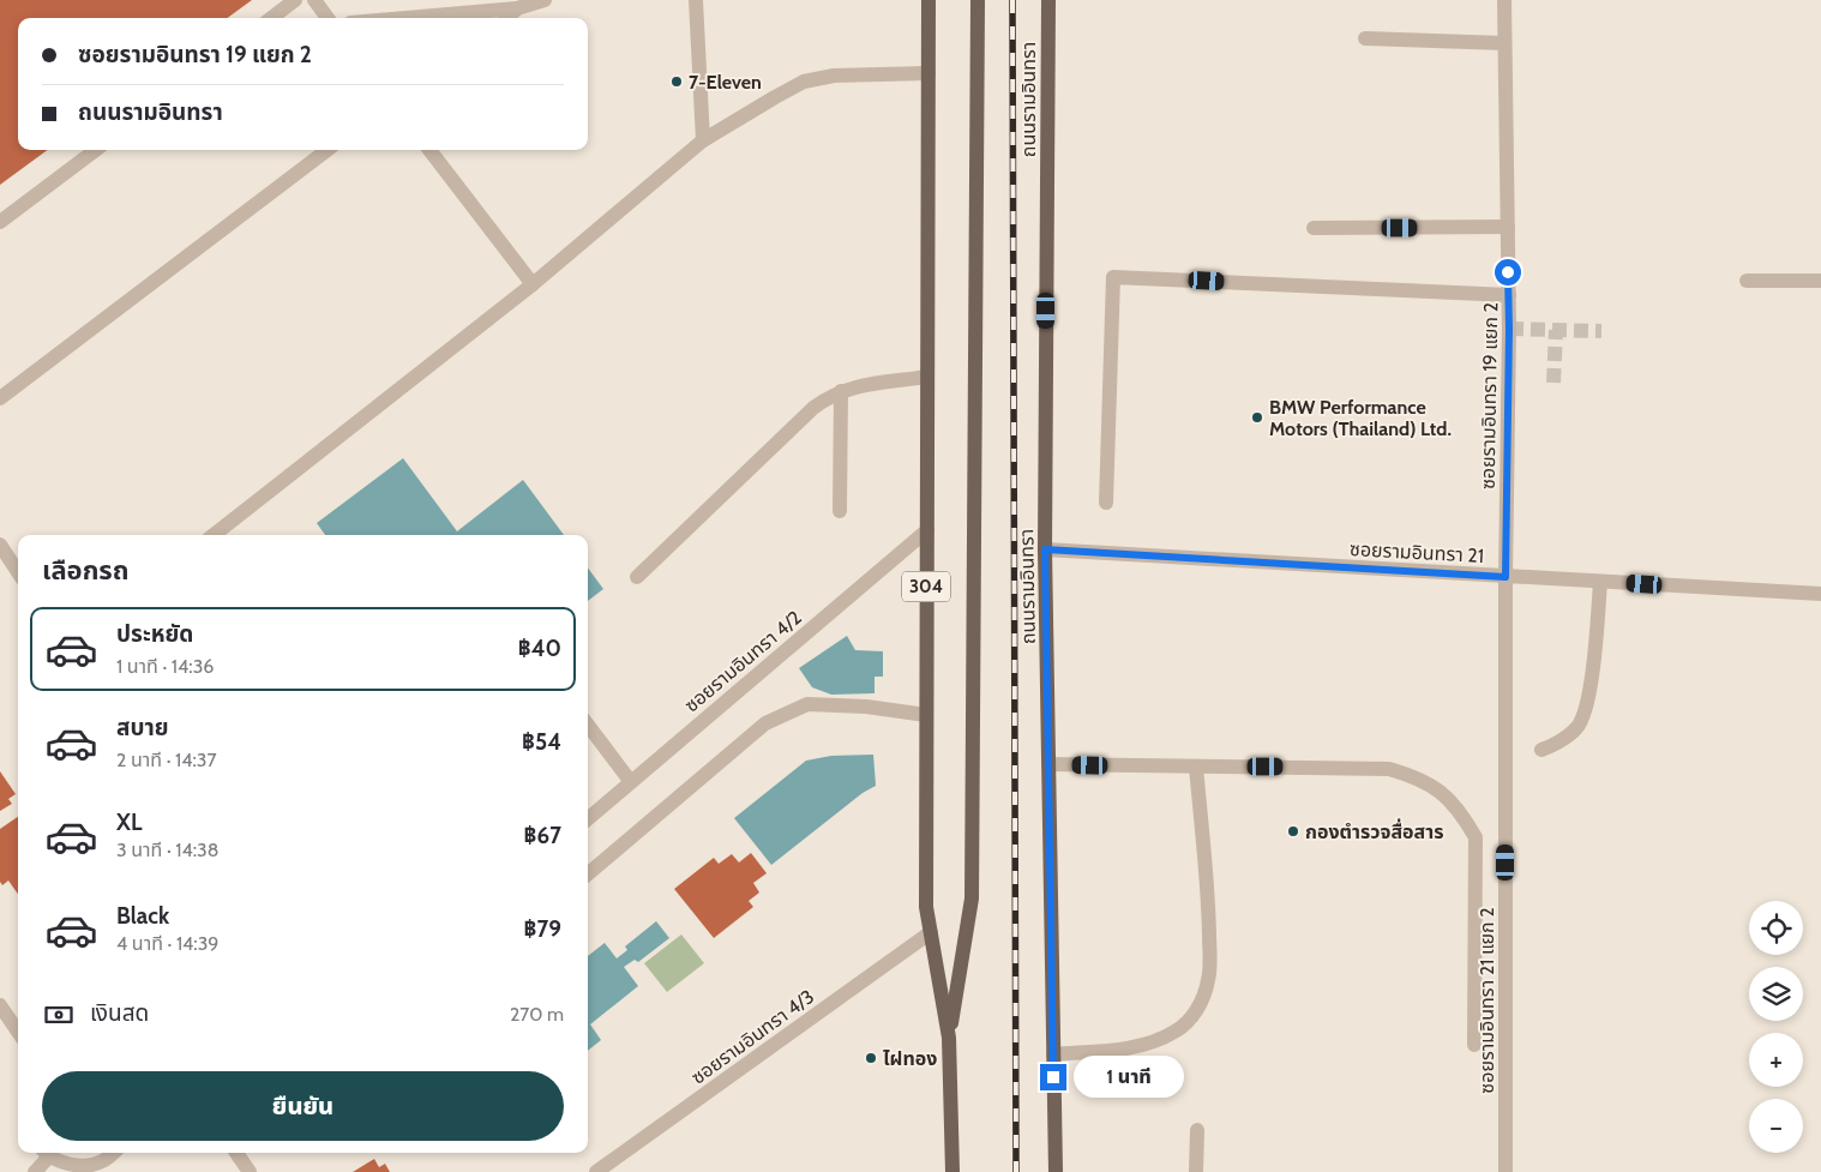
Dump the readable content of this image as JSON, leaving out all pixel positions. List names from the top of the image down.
{
  "streets": {
    "main road": ["ถนนรามอินทรา", "304"],
    "street": [
      "ซอยรามอินทรา 19 แยก 2",
      "ซอยรามอินทรา 21",
      "ซอยรามอินทรา 4/2",
      "ซอยรามอินทรา 21 แยก 2",
      "ซอยรามอินทรา 4/3"
    ]
  },
  "crossings": [
    ["ถนนรามอินทรา", "ซอยรามอินทรา 21"],
    ["ซอยรามอินทรา 19 แยก 2", "ซอยรามอินทรา 21"],
    ["ซอยรามอินทรา 19 แยก 2", "ซอยรามอินทรา 21 แยก 2"],
    ["ซอยรามอินทรา 21", "ซอยรามอินทรา 21 แยก 2"],
    ["304", "ซอยรามอินทรา 4/2"],
    ["304", "ซอยรามอินทรา 4/3"]
  ],
  "places": [
    "7-Eleven",
    "BMW Performance Motors (Thailand) Ltd.",
    "กองตำรวจสื่อสาร",
    "ไฝทอง"
  ],
  "page": {
    "banner": ["ซอยรามอินทรา 19 แยก 2", "ถนนรามอินทรา"],
    "heading": "เลือกรถ",
    "list": [
      {
        "name": "ประหยัด",
        "note": "1 นาที · 14:36",
        "value": "฿40"
      },
      {
        "name": "สบาย",
        "note": "2 นาที · 14:37",
        "value": "฿54"
      },
      {
        "name": "XL",
        "note": "3 นาที · 14:38",
        "value": "฿67"
      },
      {
        "name": "Black",
        "note": "4 นาที · 14:39",
        "value": "฿79"
      }
    ],
    "map_buttons": ["+", "−"],
    "pay": ["เงินสด", "270 m"],
    "bubble": "1 นาที",
    "buttons": "ยืนยัน"
  }
}
